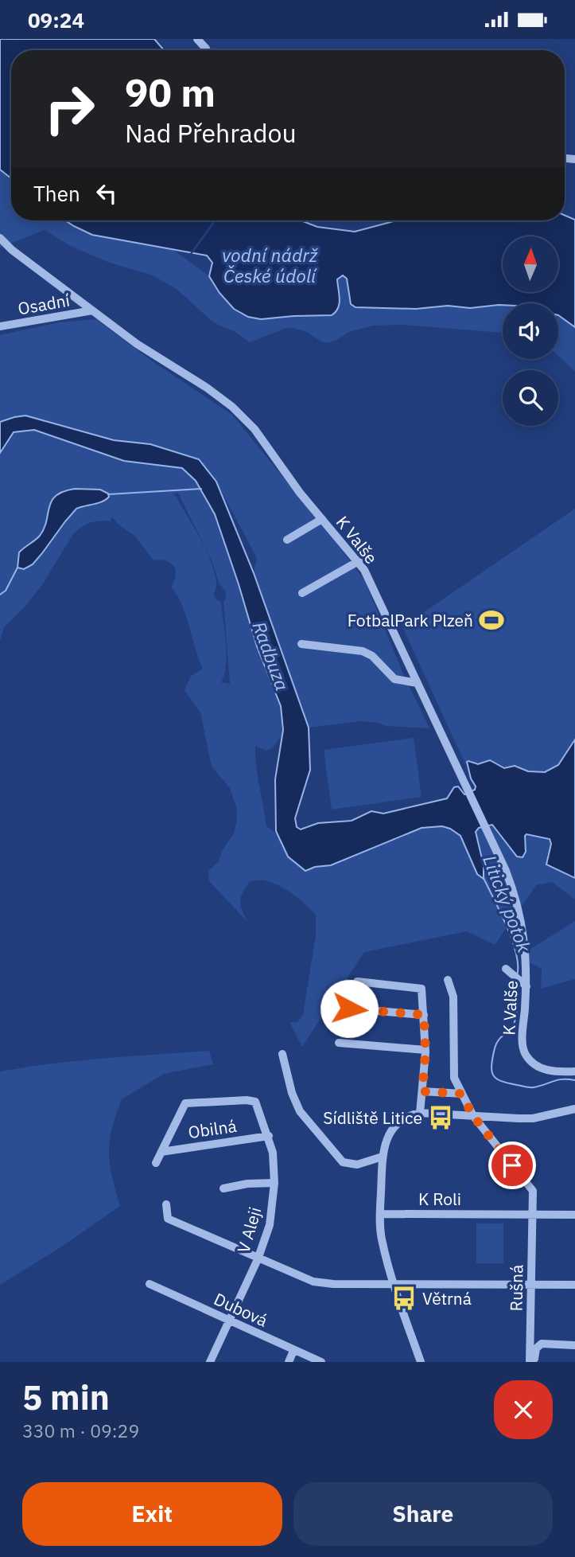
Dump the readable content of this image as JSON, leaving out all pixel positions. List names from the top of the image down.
{
  "streets": {
    "street": [
      "Osadní",
      "K Valše",
      "Obilná",
      "K Roli",
      "V Aleji",
      "Rušná",
      "Dubová"
    ]
  },
  "crossings": [
    ["Osadní", "K Valše"],
    ["Obilná", "V Aleji"],
    ["K Roli", "Rušná"],
    ["V Aleji", "Dubová"]
  ],
  "water": ["vodní nádrž České údolí", "Radbuza", "Litický potok"],
  "places": {
    "sports": ["FotbalPark Plzeň"],
    "bus stop": ["Sídliště Litice", "Větrná"]
  },
  "north": "top",
  "page": {
    "status": "09:24",
    "turn": ["90 m", "Nad Přehradou"],
    "then": "Then",
    "heading": ["5 min", "330 m · 09:29"],
    "buttons": ["Exit", "Share"]
  }
}
